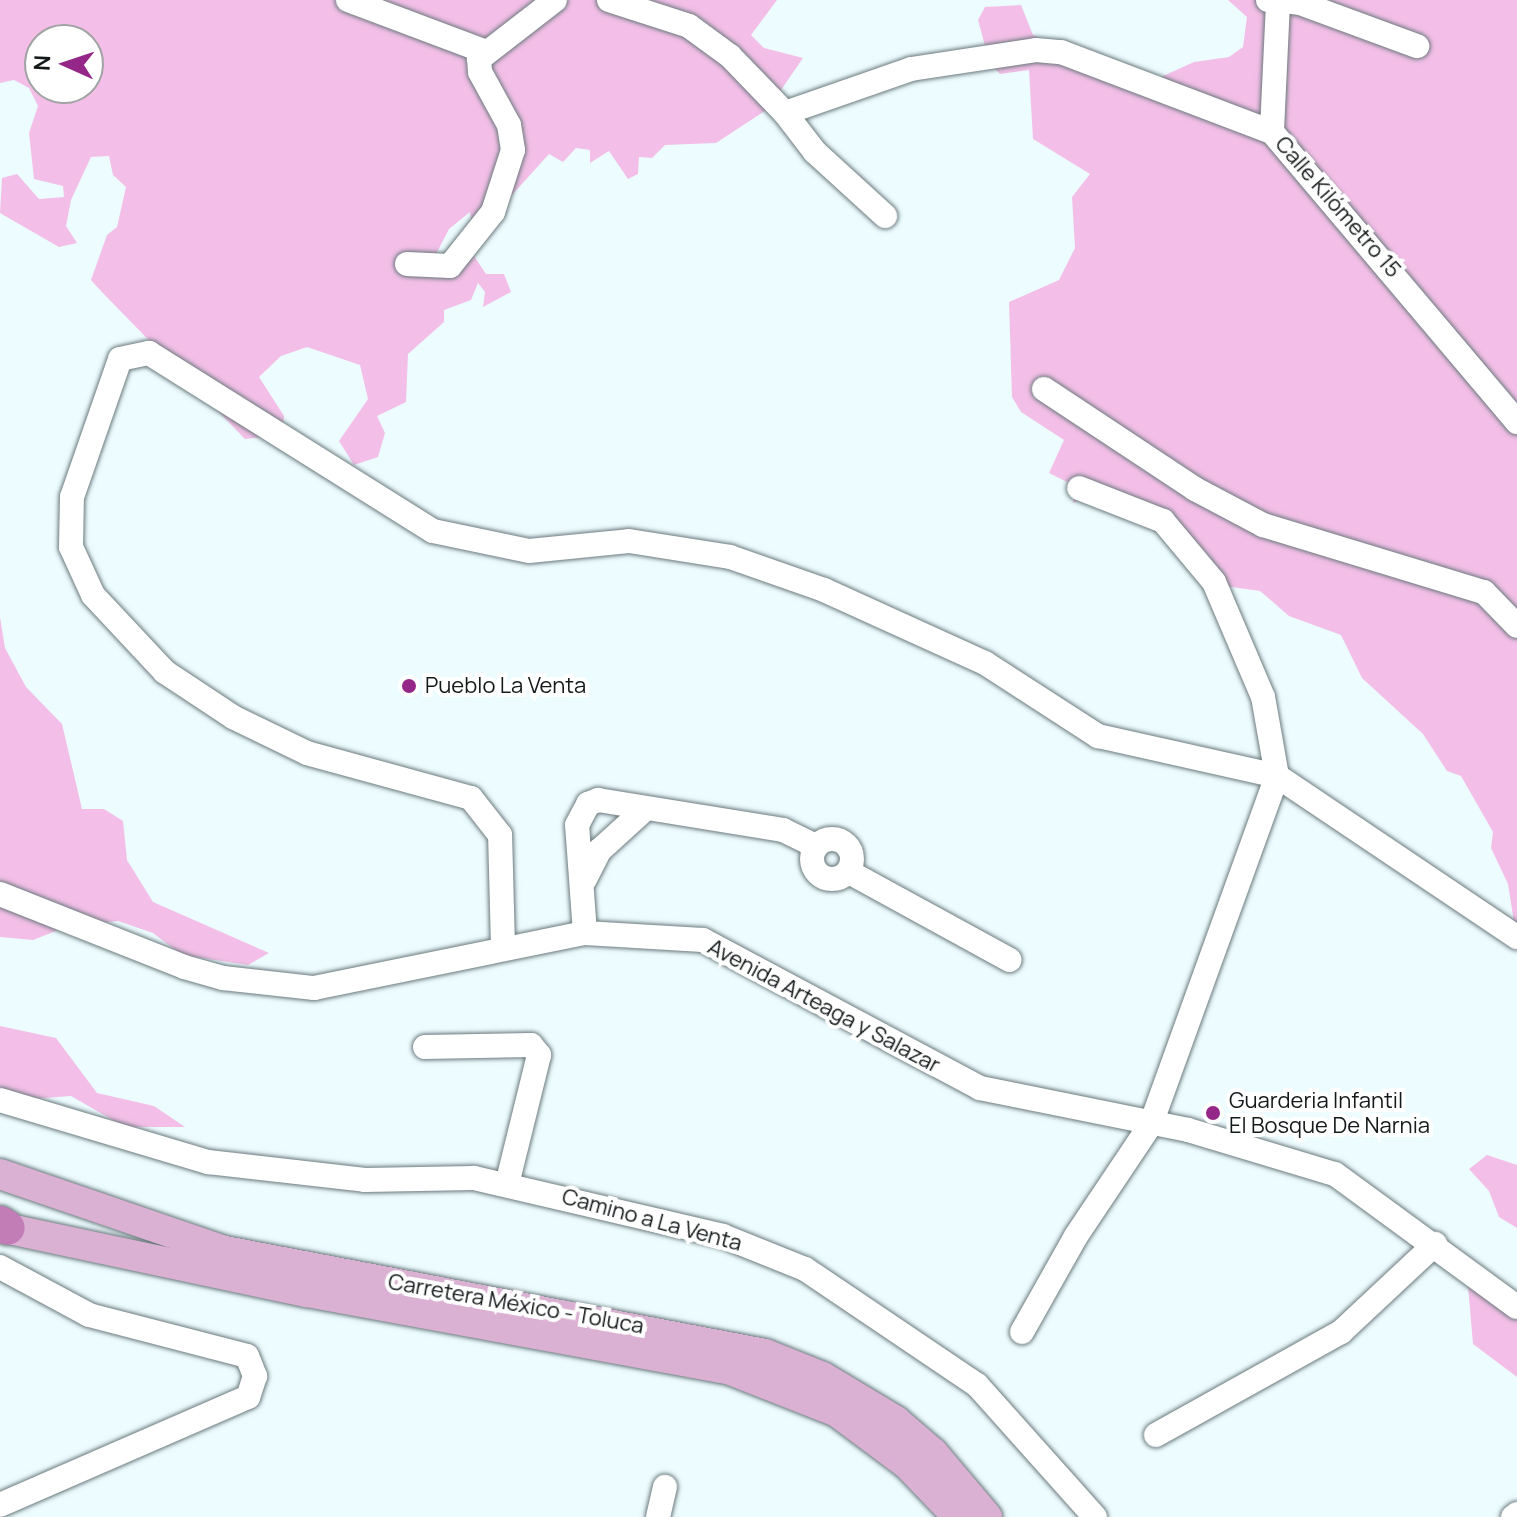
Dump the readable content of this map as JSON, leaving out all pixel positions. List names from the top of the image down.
{
  "streets": {
    "main road": ["Carretera México - Toluca"],
    "street": ["Calle Kilómetro 15", "Avenida Arteaga y Salazar", "Camino a La Venta"]
  },
  "places": ["Pueblo La Venta", "Guarderia Infantil El Bosque De Narnia"],
  "north": "left"
}
